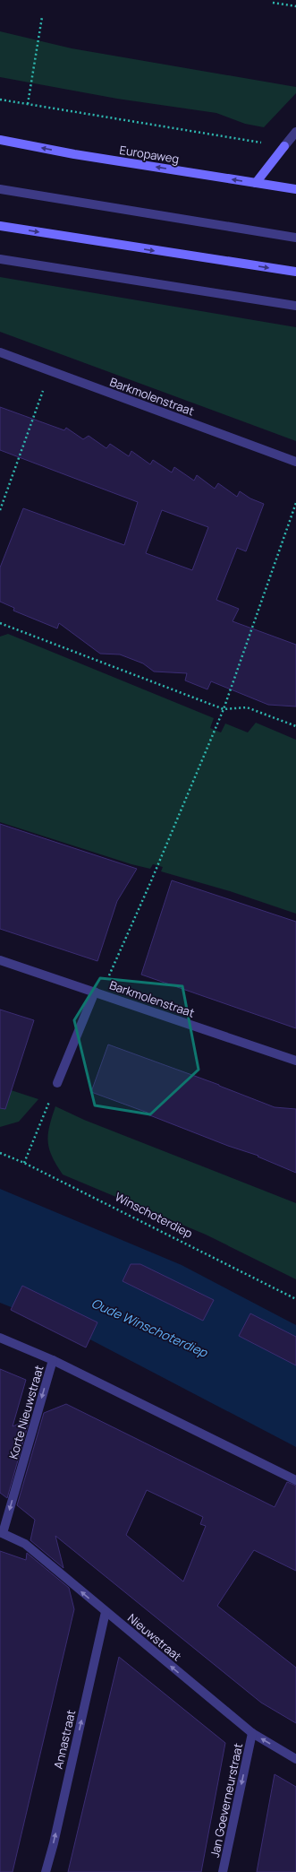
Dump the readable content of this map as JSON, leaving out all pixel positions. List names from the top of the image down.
{
  "streets": {
    "main road": ["Europaweg"],
    "street": [
      "Barkmolenstraat",
      "Korte Nieuwstraat",
      "Nieuwstraat",
      "Annastraat",
      "Jan Goeverneurstraat"
    ],
    "path": ["Winschoterdiep"]
  },
  "crossings": [
    ["Korte Nieuwstraat", "Nieuwstraat"],
    ["Nieuwstraat", "Annastraat"],
    ["Nieuwstraat", "Jan Goeverneurstraat"]
  ],
  "one_way": [
    "Europaweg",
    "Korte Nieuwstraat",
    "Nieuwstraat",
    "Annastraat",
    "Jan Goeverneurstraat"
  ],
  "water": ["Oude Winschoterdiep"]
}
